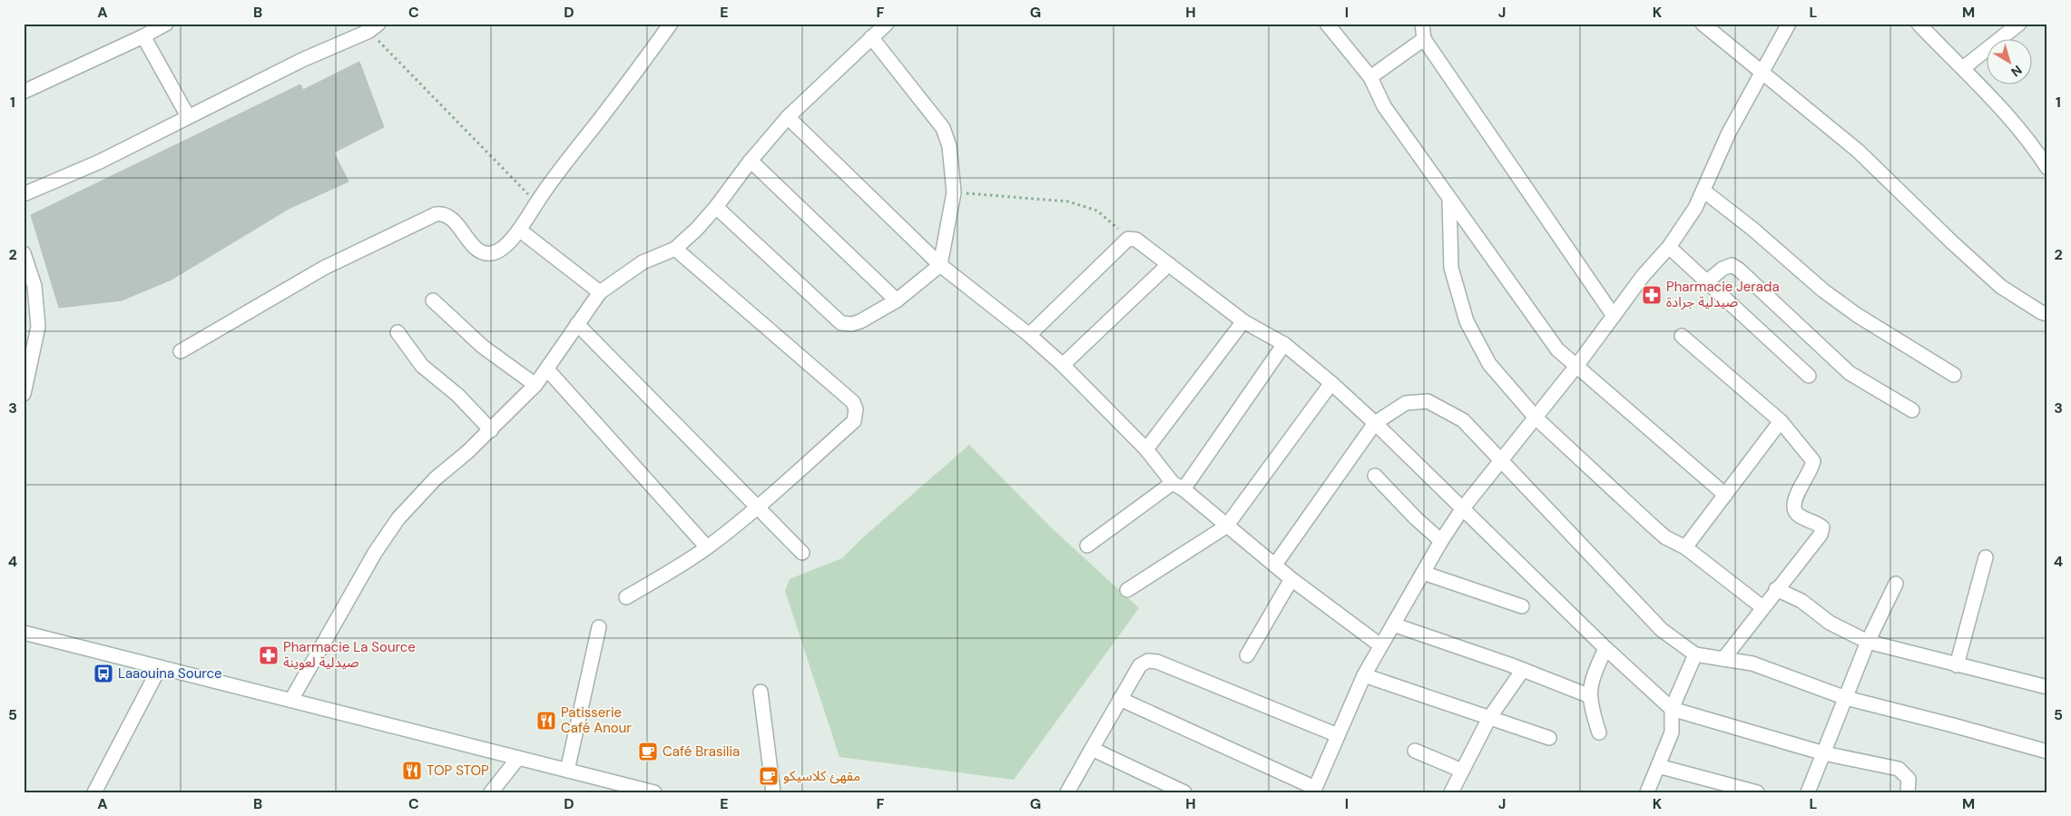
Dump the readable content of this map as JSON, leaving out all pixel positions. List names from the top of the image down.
{
  "places": {
    "pharmacy": ["Pharmacie Jerada صيدلية جرادة", "Pharmacie La Source صيدلية لعوينة"],
    "bus stop": ["Laaouina Source"],
    "restaurant": ["Patisserie Café Anour", "TOP STOP"],
    "cafe": ["Café Brasilia", "مقهئ كلاسيكو"]
  },
  "north": "bottom right",
  "grid": {
    "columns": [
      "A",
      "B",
      "C",
      "D",
      "E",
      "F",
      "G",
      "H",
      "I",
      "J",
      "K",
      "L",
      "M"
    ],
    "rows": [
      "1",
      "2",
      "3",
      "4",
      "5"
    ]
  }
}
